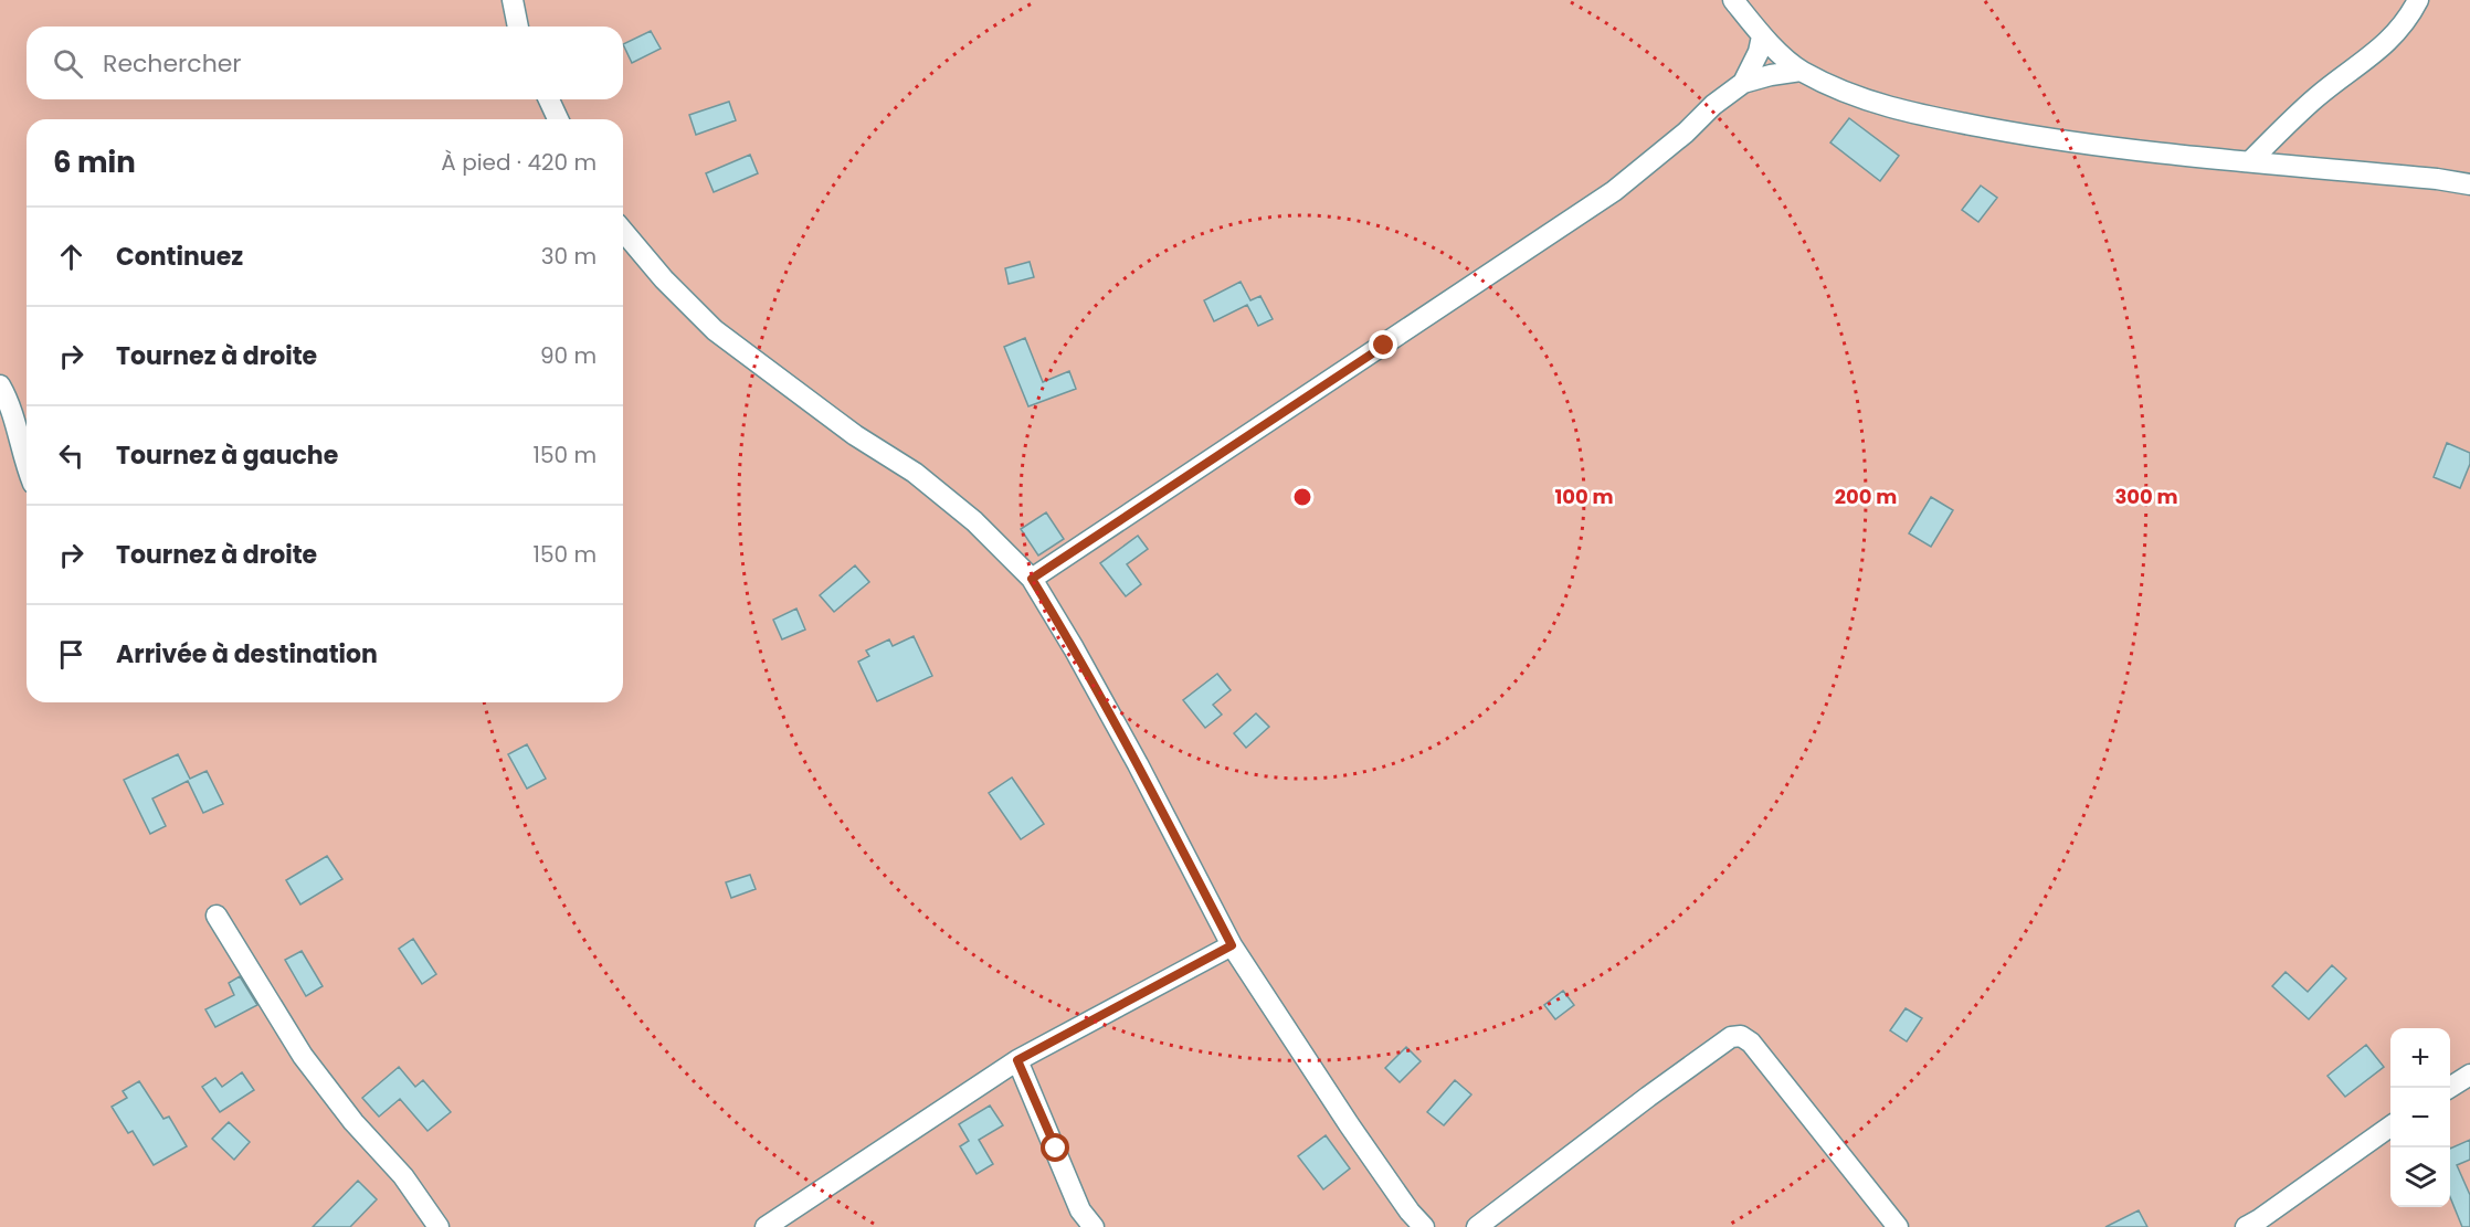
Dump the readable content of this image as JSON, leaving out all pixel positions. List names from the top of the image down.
{
  "page": {
    "search": "Rechercher",
    "heading": ["6 min", "À pied · 420 m"],
    "list": [
      ["Continuez", "30 m"],
      ["Tournez à droite", "90 m"],
      ["Tournez à gauche", "150 m"],
      ["Tournez à droite", "150 m"],
      "Arrivée à destination"
    ],
    "map_buttons": ["+", "−"]
  },
  "rings": ["100 m", "200 m", "300 m"]
}
